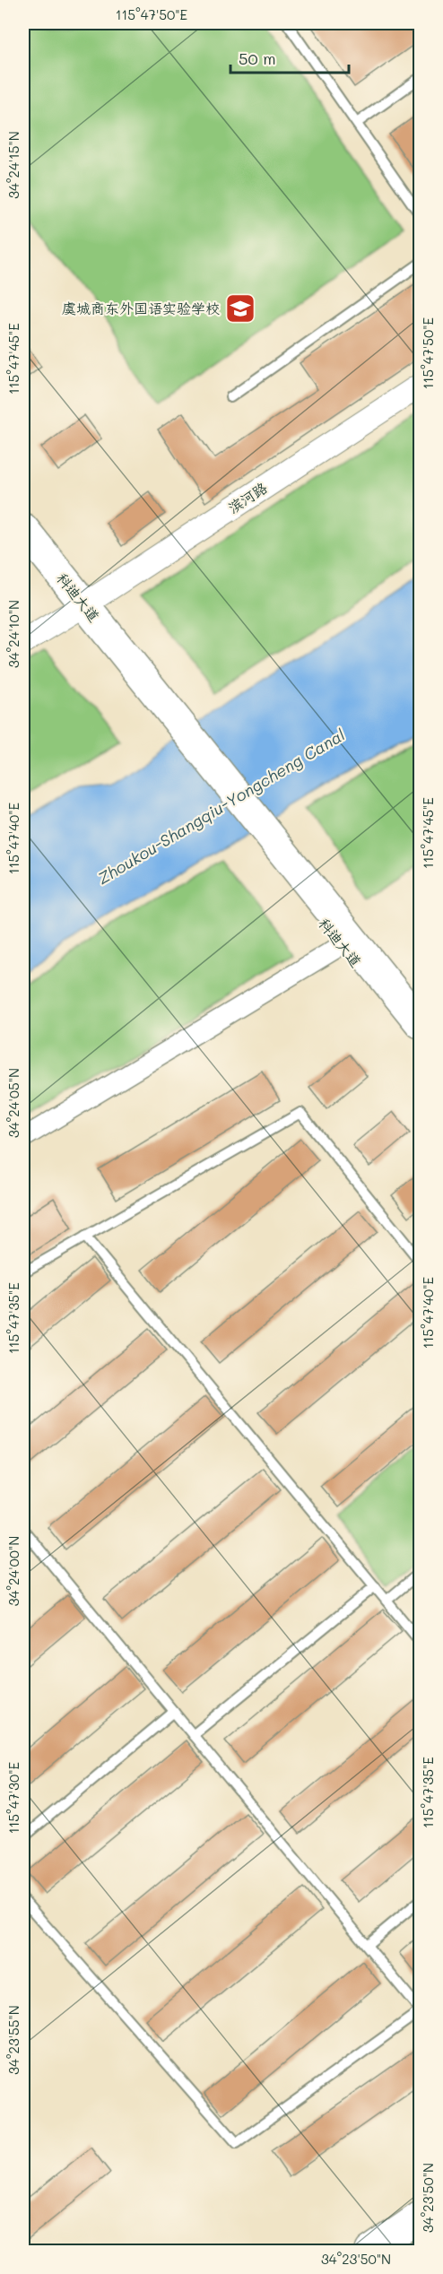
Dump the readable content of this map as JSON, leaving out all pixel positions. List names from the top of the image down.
{
  "streets": {
    "main road": ["科迪大道"],
    "street": ["滨河路"]
  },
  "crossings": [
    ["滨河路", "科迪大道"]
  ],
  "water": ["Zhoukou-Shangqiu-Yongcheng Canal"],
  "places": {
    "school or university": ["虞城商东外国语实验学校"]
  },
  "scale_bar": "50 m",
  "coordinates": [
    "115°47'50\"E",
    "34°24'15\"N",
    "115°47'45\"E",
    "34°24'10\"N",
    "115°47'40\"E",
    "34°24'05\"N",
    "115°47'35\"E",
    "34°24'00\"N",
    "115°47'30\"E",
    "34°23'55\"N",
    "34°23'50\"N"
  ]
}
